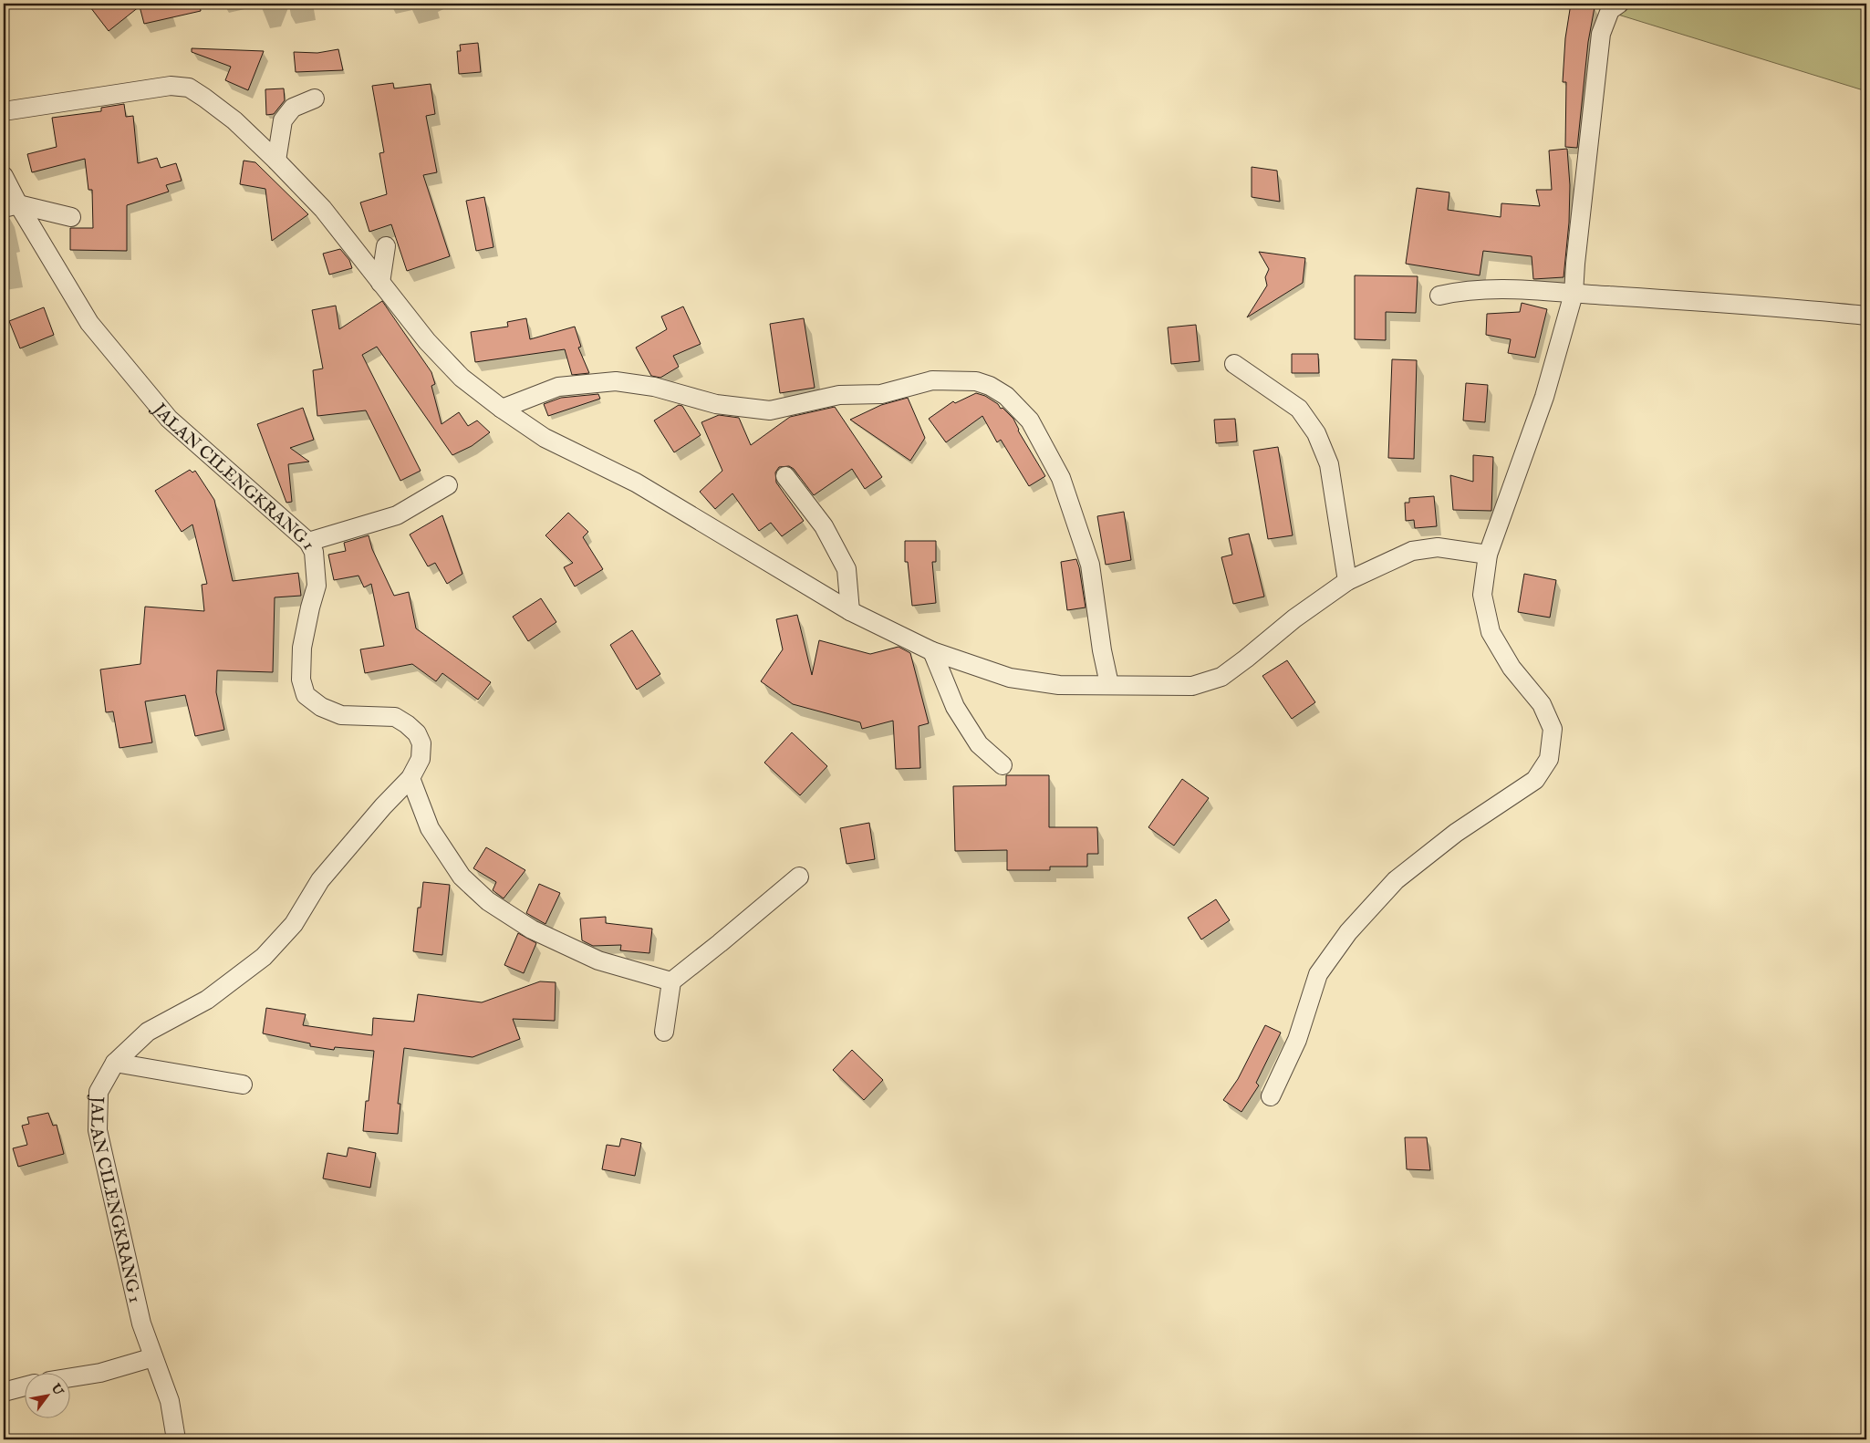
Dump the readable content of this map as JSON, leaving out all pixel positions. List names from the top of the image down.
{
  "streets": {
    "street": ["JALAN CILENGKRANG 1"]
  },
  "north": "top right"
}
